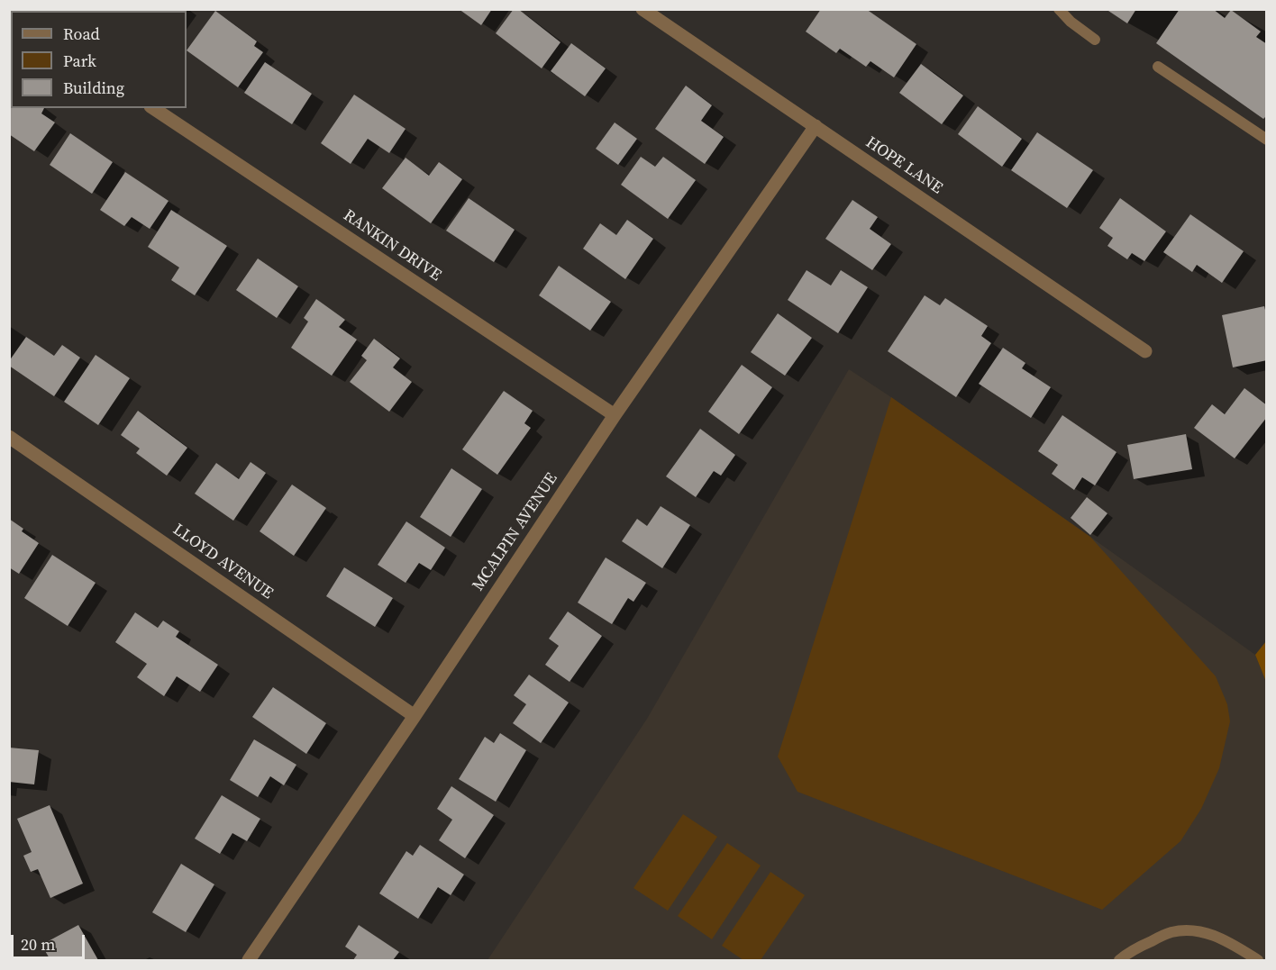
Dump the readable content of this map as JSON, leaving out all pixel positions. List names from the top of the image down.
{
  "streets": {
    "street": [
      "HOPE LANE",
      "RANKIN DRIVE",
      "MCALPIN AVENUE",
      "LLOYD AVENUE"
    ]
  },
  "crossings": [
    ["HOPE LANE", "MCALPIN AVENUE"],
    ["RANKIN DRIVE", "MCALPIN AVENUE"],
    ["MCALPIN AVENUE", "LLOYD AVENUE"]
  ],
  "legend": ["Road", "Park", "Building"],
  "scale_bar": "20 m"
}
